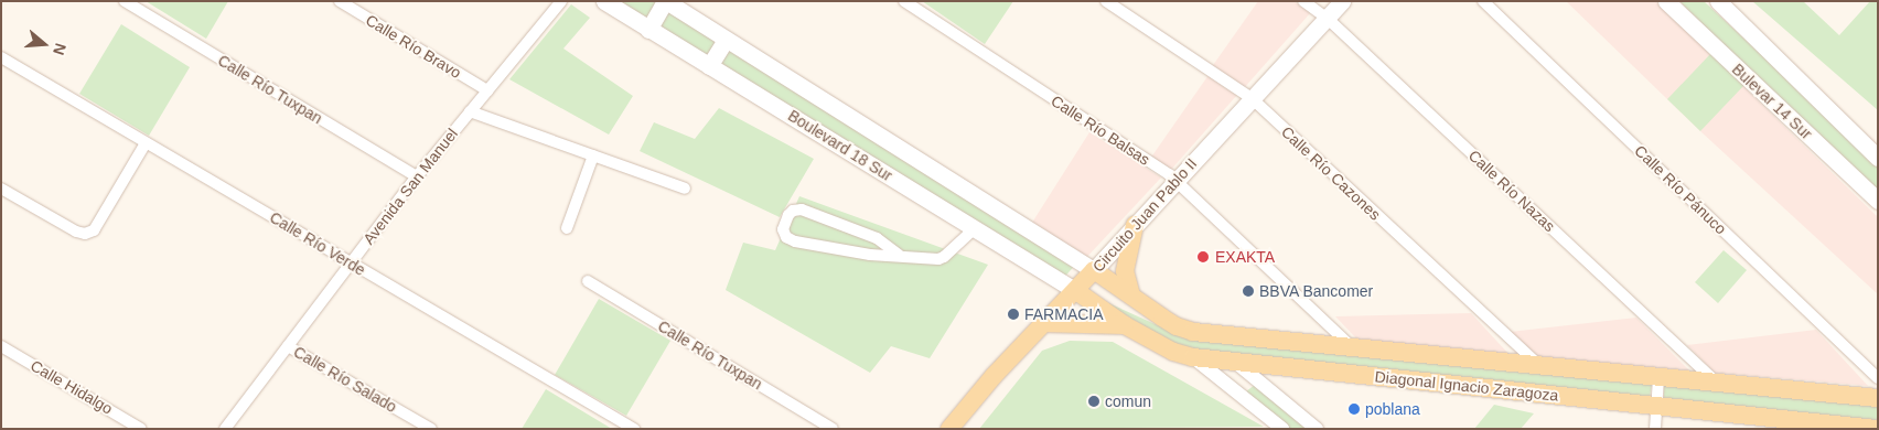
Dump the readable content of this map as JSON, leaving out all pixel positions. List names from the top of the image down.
{
  "streets": {
    "main road": [
      "Bulevar 14 Sur",
      "Boulevard 18 Sur",
      "Circuito Juan Pablo II",
      "Diagonal Ignacio Zaragoza"
    ],
    "street": [
      "Calle Río Bravo",
      "Calle Río Tuxpan",
      "Calle Río Balsas",
      "Calle Río Cazones",
      "Avenida San Manuel",
      "Calle Río Pánuco",
      "Calle Río Nazas",
      "Calle Río Verde",
      "Calle Río Salado",
      "Calle Hidalgo"
    ]
  },
  "crossings": [
    ["Calle Río Bravo", "Avenida San Manuel"],
    ["Calle Río Tuxpan", "Avenida San Manuel"],
    ["Calle Río Balsas", "Circuito Juan Pablo II"],
    ["Calle Río Balsas", "Diagonal Ignacio Zaragoza"],
    ["Boulevard 18 Sur", "Circuito Juan Pablo II"],
    ["Boulevard 18 Sur", "Diagonal Ignacio Zaragoza"],
    ["Calle Río Cazones", "Circuito Juan Pablo II"],
    ["Calle Río Cazones", "Diagonal Ignacio Zaragoza"],
    ["Avenida San Manuel", "Calle Río Verde"],
    ["Avenida San Manuel", "Calle Río Salado"],
    ["Calle Río Nazas", "Circuito Juan Pablo II"],
    ["Calle Río Nazas", "Diagonal Ignacio Zaragoza"],
    ["Circuito Juan Pablo II", "Diagonal Ignacio Zaragoza"]
  ],
  "places": [
    "EXAKTA",
    "BBVA Bancomer",
    "FARMACIA",
    "comun",
    "poblana"
  ],
  "north": "right"
}
